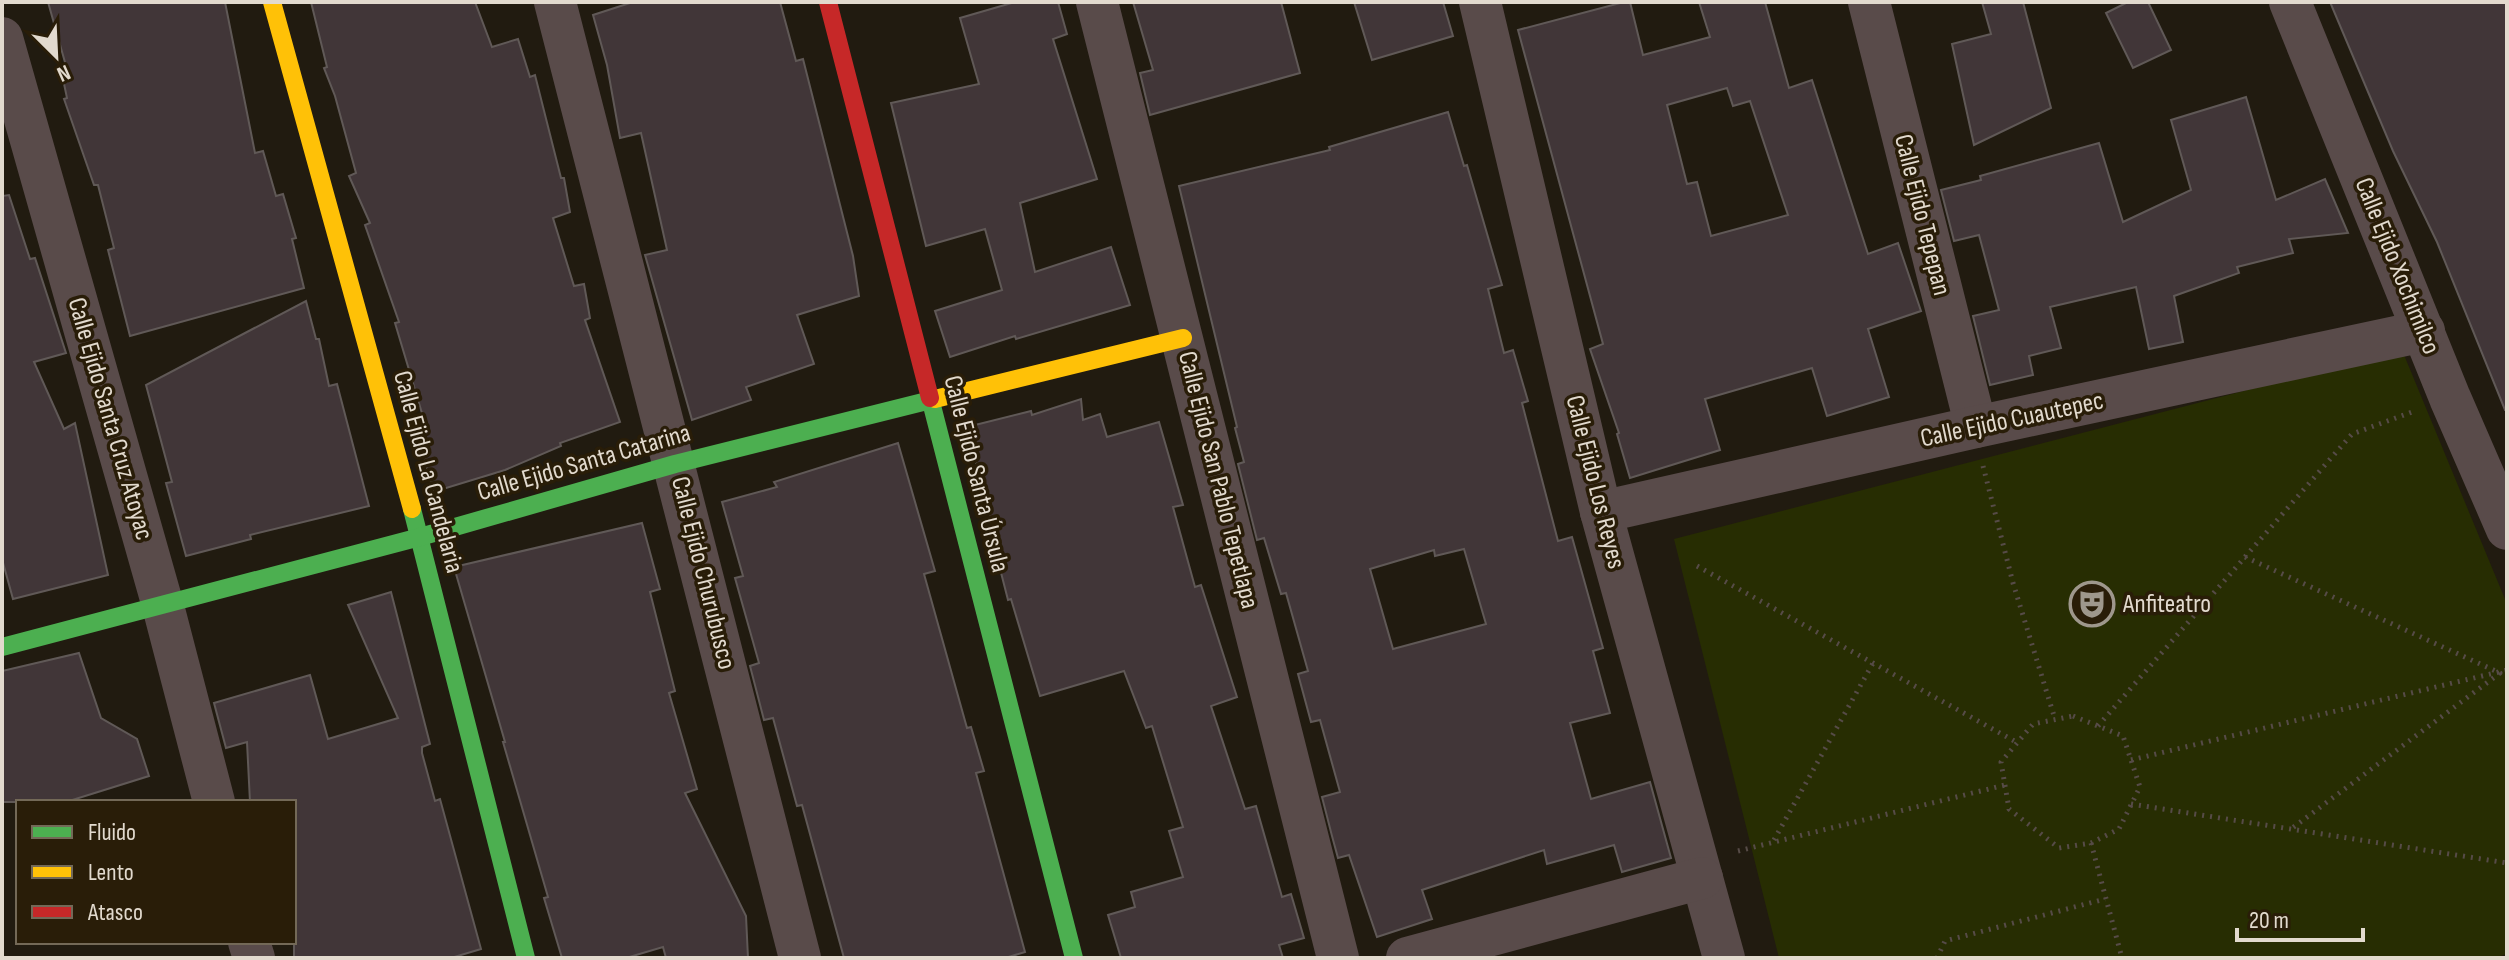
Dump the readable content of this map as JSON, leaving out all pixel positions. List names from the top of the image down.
{
  "streets": {
    "street": [
      "Calle Ejido Tepepan",
      "Calle Ejido Xochimilco",
      "Calle Ejido Santa Cruz Atoyac",
      "Calle Ejido Cuautepec",
      "Calle Ejido Santa Catarina",
      "Calle Ejido La Candelaria",
      "Calle Ejido Santa Úrsula",
      "Calle Ejido San Pablo Tepetlapa",
      "Calle Ejido Los Reyes",
      "Calle Ejido Churubusco"
    ]
  },
  "crossings": [
    ["Calle Ejido Tepepan", "Calle Ejido Cuautepec"],
    ["Calle Ejido Xochimilco", "Calle Ejido Cuautepec"],
    ["Calle Ejido Santa Cruz Atoyac", "Calle Ejido Santa Catarina"],
    ["Calle Ejido Cuautepec", "Calle Ejido Los Reyes"],
    ["Calle Ejido Santa Catarina", "Calle Ejido La Candelaria"],
    ["Calle Ejido Santa Catarina", "Calle Ejido Santa Úrsula"],
    ["Calle Ejido Santa Catarina", "Calle Ejido San Pablo Tepetlapa"],
    ["Calle Ejido Santa Catarina", "Calle Ejido Churubusco"]
  ],
  "places": {
    "theatre": ["Anfiteatro"]
  },
  "legend": ["Fluido", "Lento", "Atasco"],
  "scale_bar": "20 m",
  "north": "bottom right"
}
